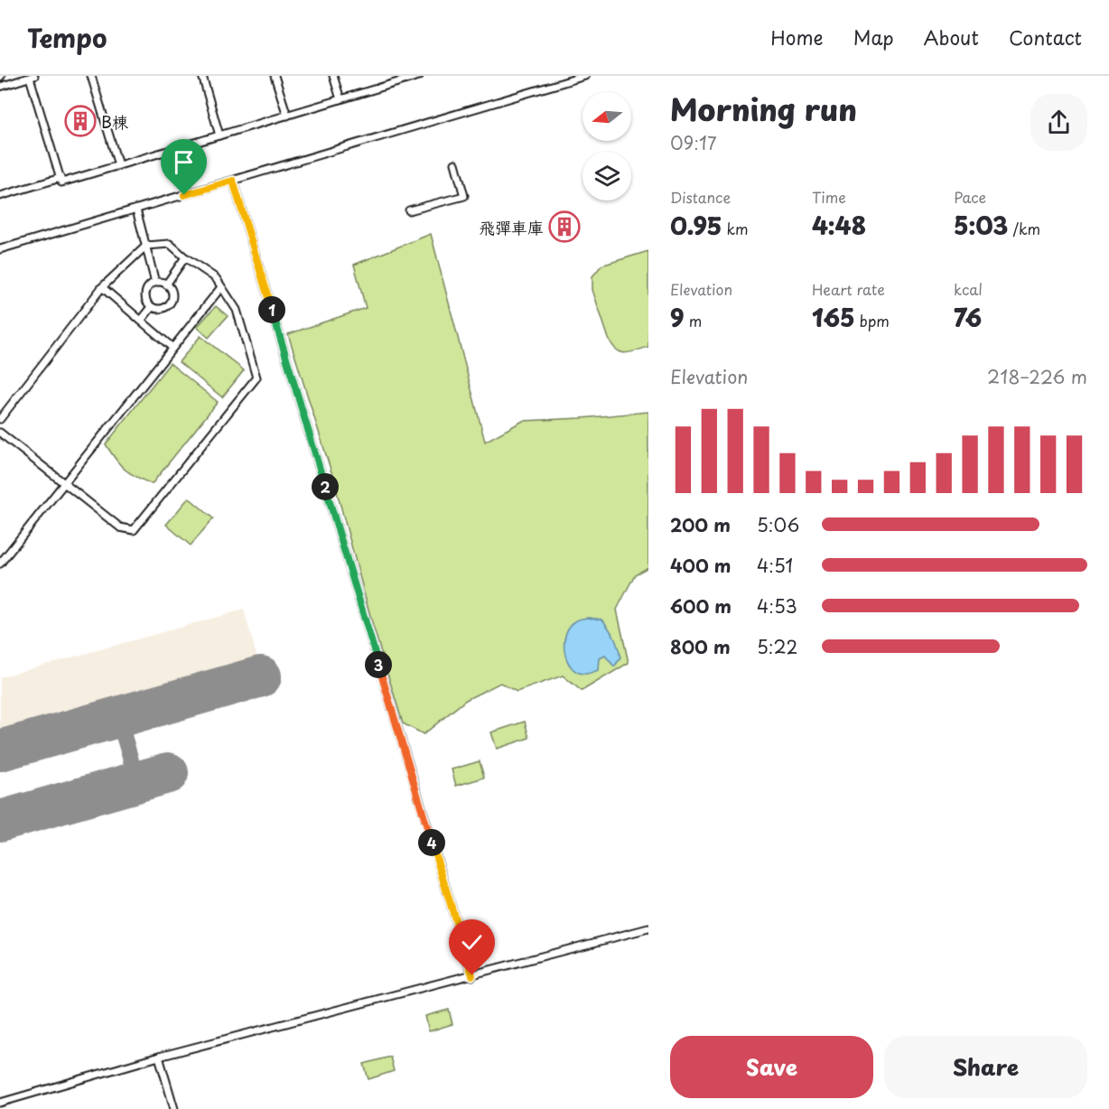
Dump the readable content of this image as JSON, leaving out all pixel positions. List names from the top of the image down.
{
  "places": {
    "building": ["B棟", "飛彈車庫"]
  },
  "north": "left",
  "page": {
    "header": "Tempo",
    "nav": [
      "Home",
      "Map",
      "About",
      "Contact"
    ],
    "heading": ["Morning run", "09:17"],
    "stats": [
      ["Distance", "0.95 km"],
      ["Time", "4:48"],
      ["Pace", "5:03 /km"],
      ["Elevation", "9 m"],
      ["Heart rate", "165 bpm"],
      ["kcal", "76"]
    ],
    "pins": [
      "1",
      "2",
      "3",
      "4"
    ],
    "chart": ["Elevation", "218–226 m"],
    "list": [
      {
        "name": "200 m",
        "note": "5:06"
      },
      {
        "name": "400 m",
        "note": "4:51"
      },
      {
        "name": "600 m",
        "note": "4:53"
      },
      {
        "name": "800 m",
        "note": "5:22"
      }
    ],
    "buttons": ["Save", "Share"]
  }
}
